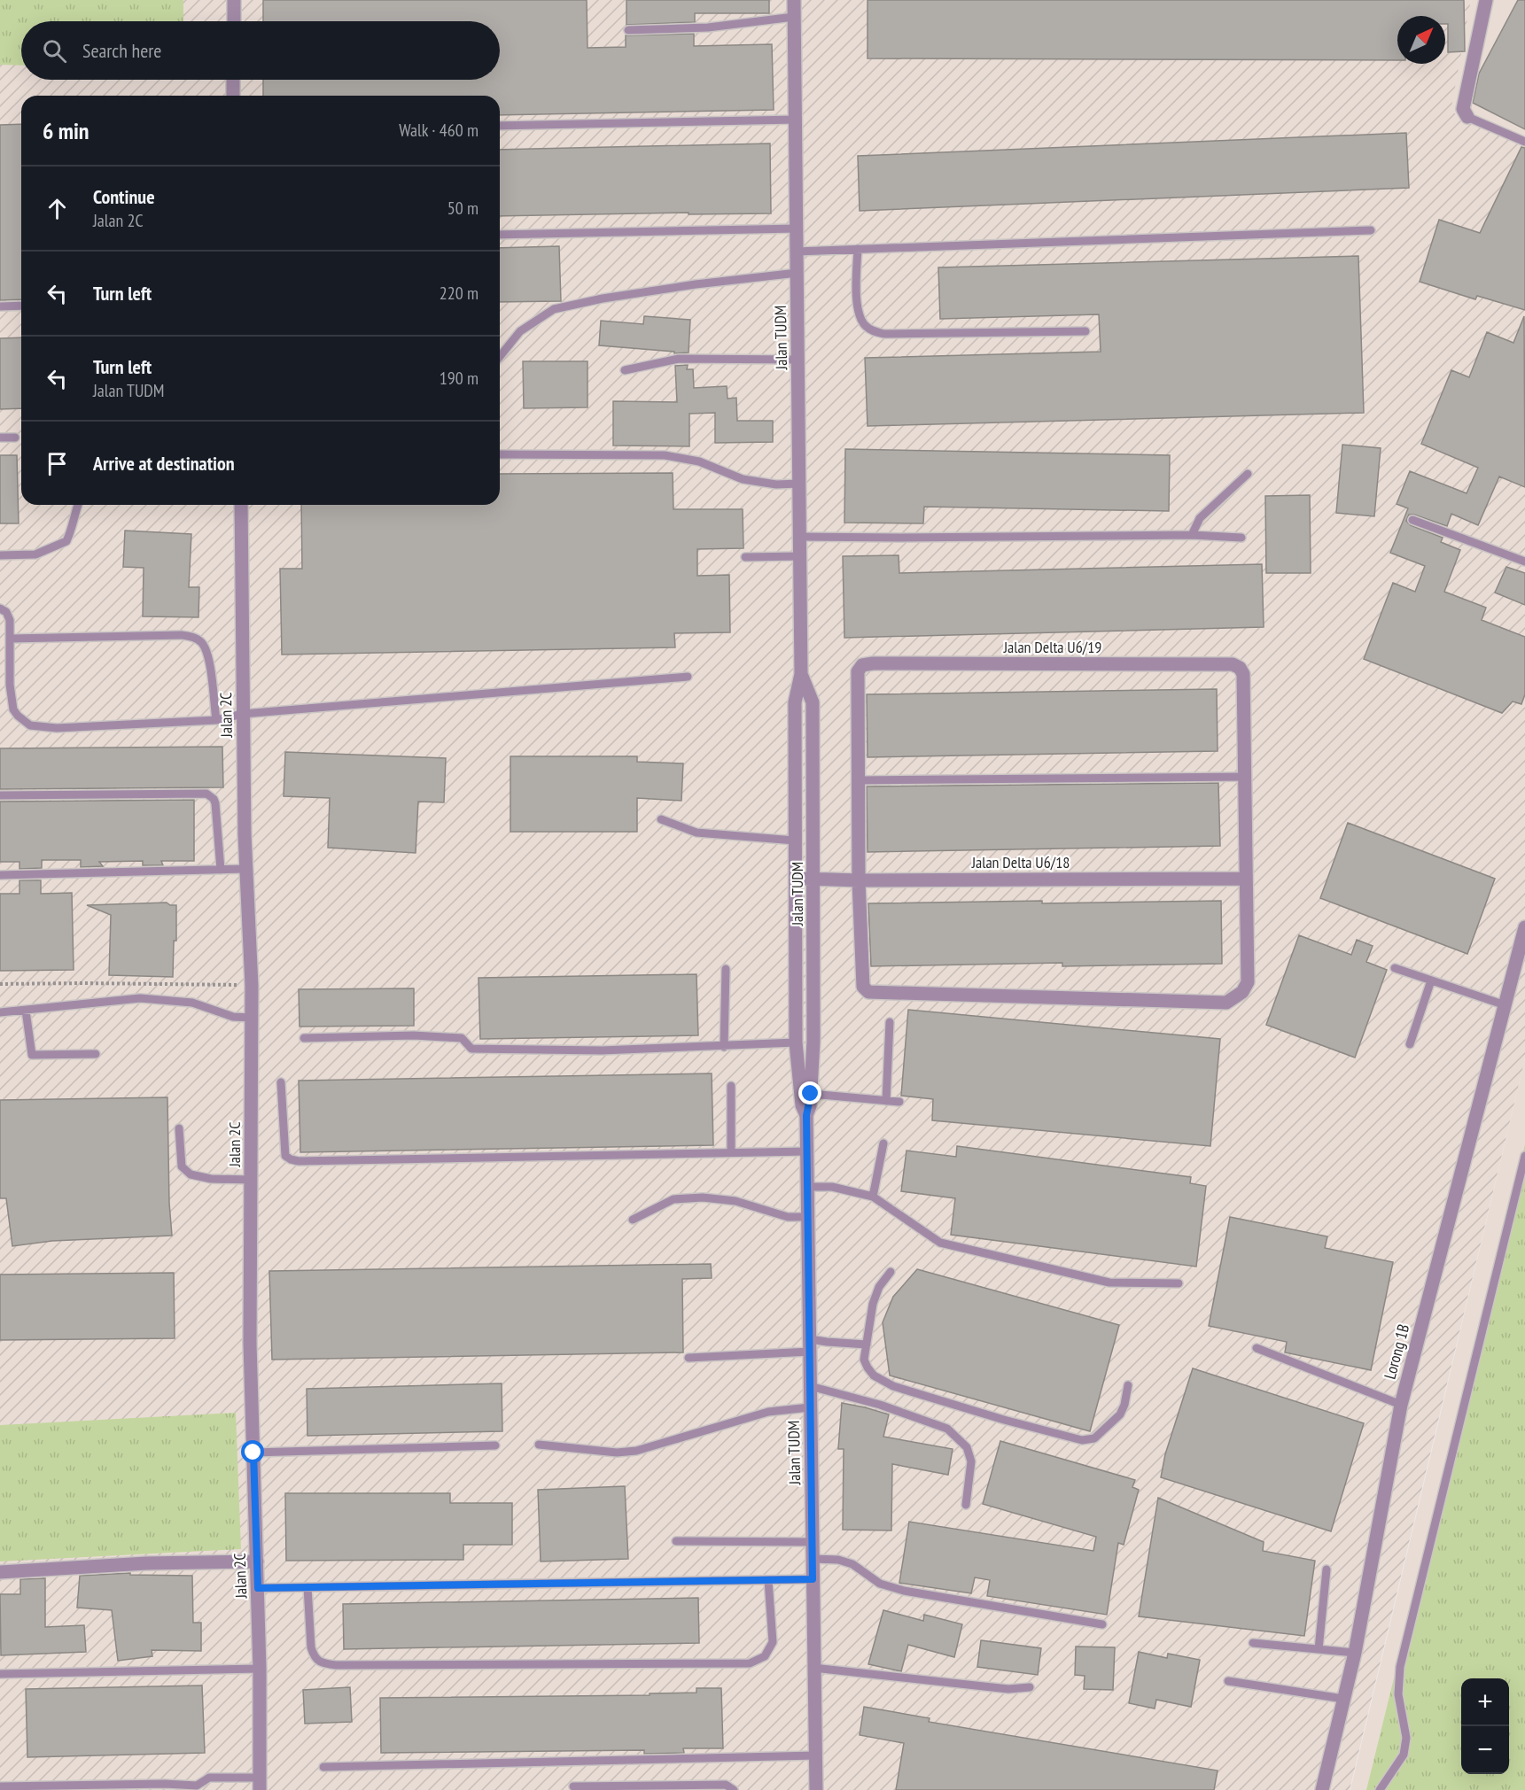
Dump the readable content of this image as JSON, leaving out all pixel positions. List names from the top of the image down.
{
  "streets": {
    "street": [
      "Jalan TUDM",
      "Jalan Delta U6/19",
      "Jalan 2C",
      "Jalan Delta U6/18",
      "Lorong 1B"
    ]
  },
  "crossings": [
    ["Jalan TUDM", "Jalan Delta U6/18"]
  ],
  "north": "top right",
  "page": {
    "search": "Search here",
    "heading": ["6 min", "Walk · 460 m"],
    "list": [
      ["Continue", "Jalan 2C", "50 m"],
      ["Turn left", "220 m"],
      ["Turn left", "Jalan TUDM", "190 m"],
      "Arrive at destination"
    ],
    "map_buttons": ["+", "−"]
  }
}
